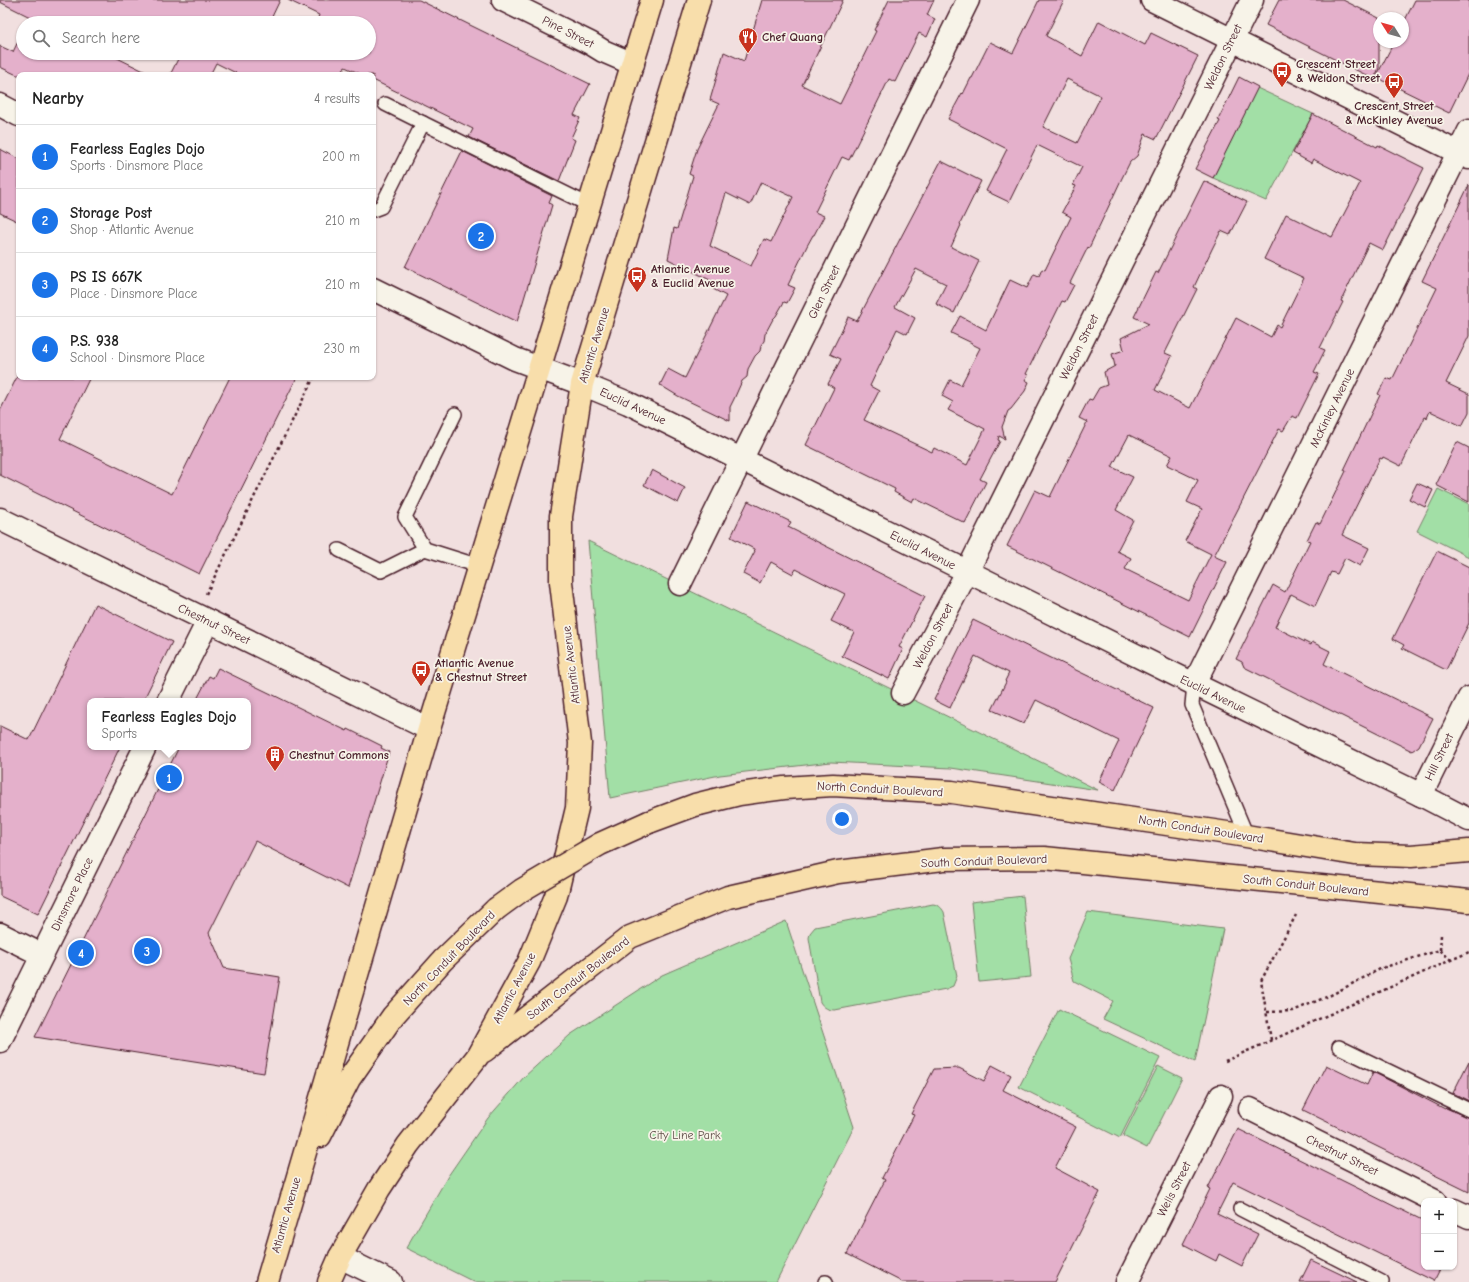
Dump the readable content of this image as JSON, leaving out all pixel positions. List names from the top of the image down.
{
  "streets": {
    "main road": ["Atlantic Avenue", "North Conduit Boulevard", "South Conduit Boulevard"],
    "street": [
      "Pine Street",
      "Weldon Street",
      "Glen Street",
      "Euclid Avenue",
      "McKinley Avenue",
      "Chestnut Street",
      "Hill Street",
      "Dinsmore Place",
      "Wells Street"
    ]
  },
  "crossings": [
    ["Pine Street", "Atlantic Avenue"],
    ["Weldon Street", "Euclid Avenue"],
    ["Glen Street", "Euclid Avenue"],
    ["Atlantic Avenue", "Euclid Avenue"],
    ["Atlantic Avenue", "Chestnut Street"],
    ["Atlantic Avenue", "North Conduit Boulevard"],
    ["Atlantic Avenue", "South Conduit Boulevard"],
    ["Euclid Avenue", "McKinley Avenue"],
    ["Euclid Avenue", "Hill Street"]
  ],
  "parks": ["City Line Park"],
  "places": {
    "restaurant": ["Chef Quang"],
    "bus stop": [
      "Crescent Street & Weldon Street",
      "Crescent Street & McKinley Avenue",
      "Atlantic Avenue & Euclid Avenue",
      "Atlantic Avenue & Chestnut Street"
    ],
    "building": ["Chestnut Commons"]
  },
  "north": "top left",
  "page": {
    "search": "Search here",
    "heading": ["Nearby", "4 results"],
    "list": [
      {
        "mark": "1",
        "name": "Fearless Eagles Dojo",
        "note": "Sports · Dinsmore Place",
        "value": "200 m"
      },
      {
        "mark": "2",
        "name": "Storage Post",
        "note": "Shop · Atlantic Avenue",
        "value": "210 m"
      },
      {
        "mark": "3",
        "name": "PS IS 667K",
        "note": "Place · Dinsmore Place",
        "value": "210 m"
      },
      {
        "mark": "4",
        "name": "P.S. 938",
        "note": "School · Dinsmore Place",
        "value": "230 m"
      }
    ],
    "pins": [
      "2",
      "1",
      "3",
      "4"
    ],
    "popup": ["Fearless Eagles Dojo", "Sports"],
    "map_buttons": ["+", "−"]
  }
}
